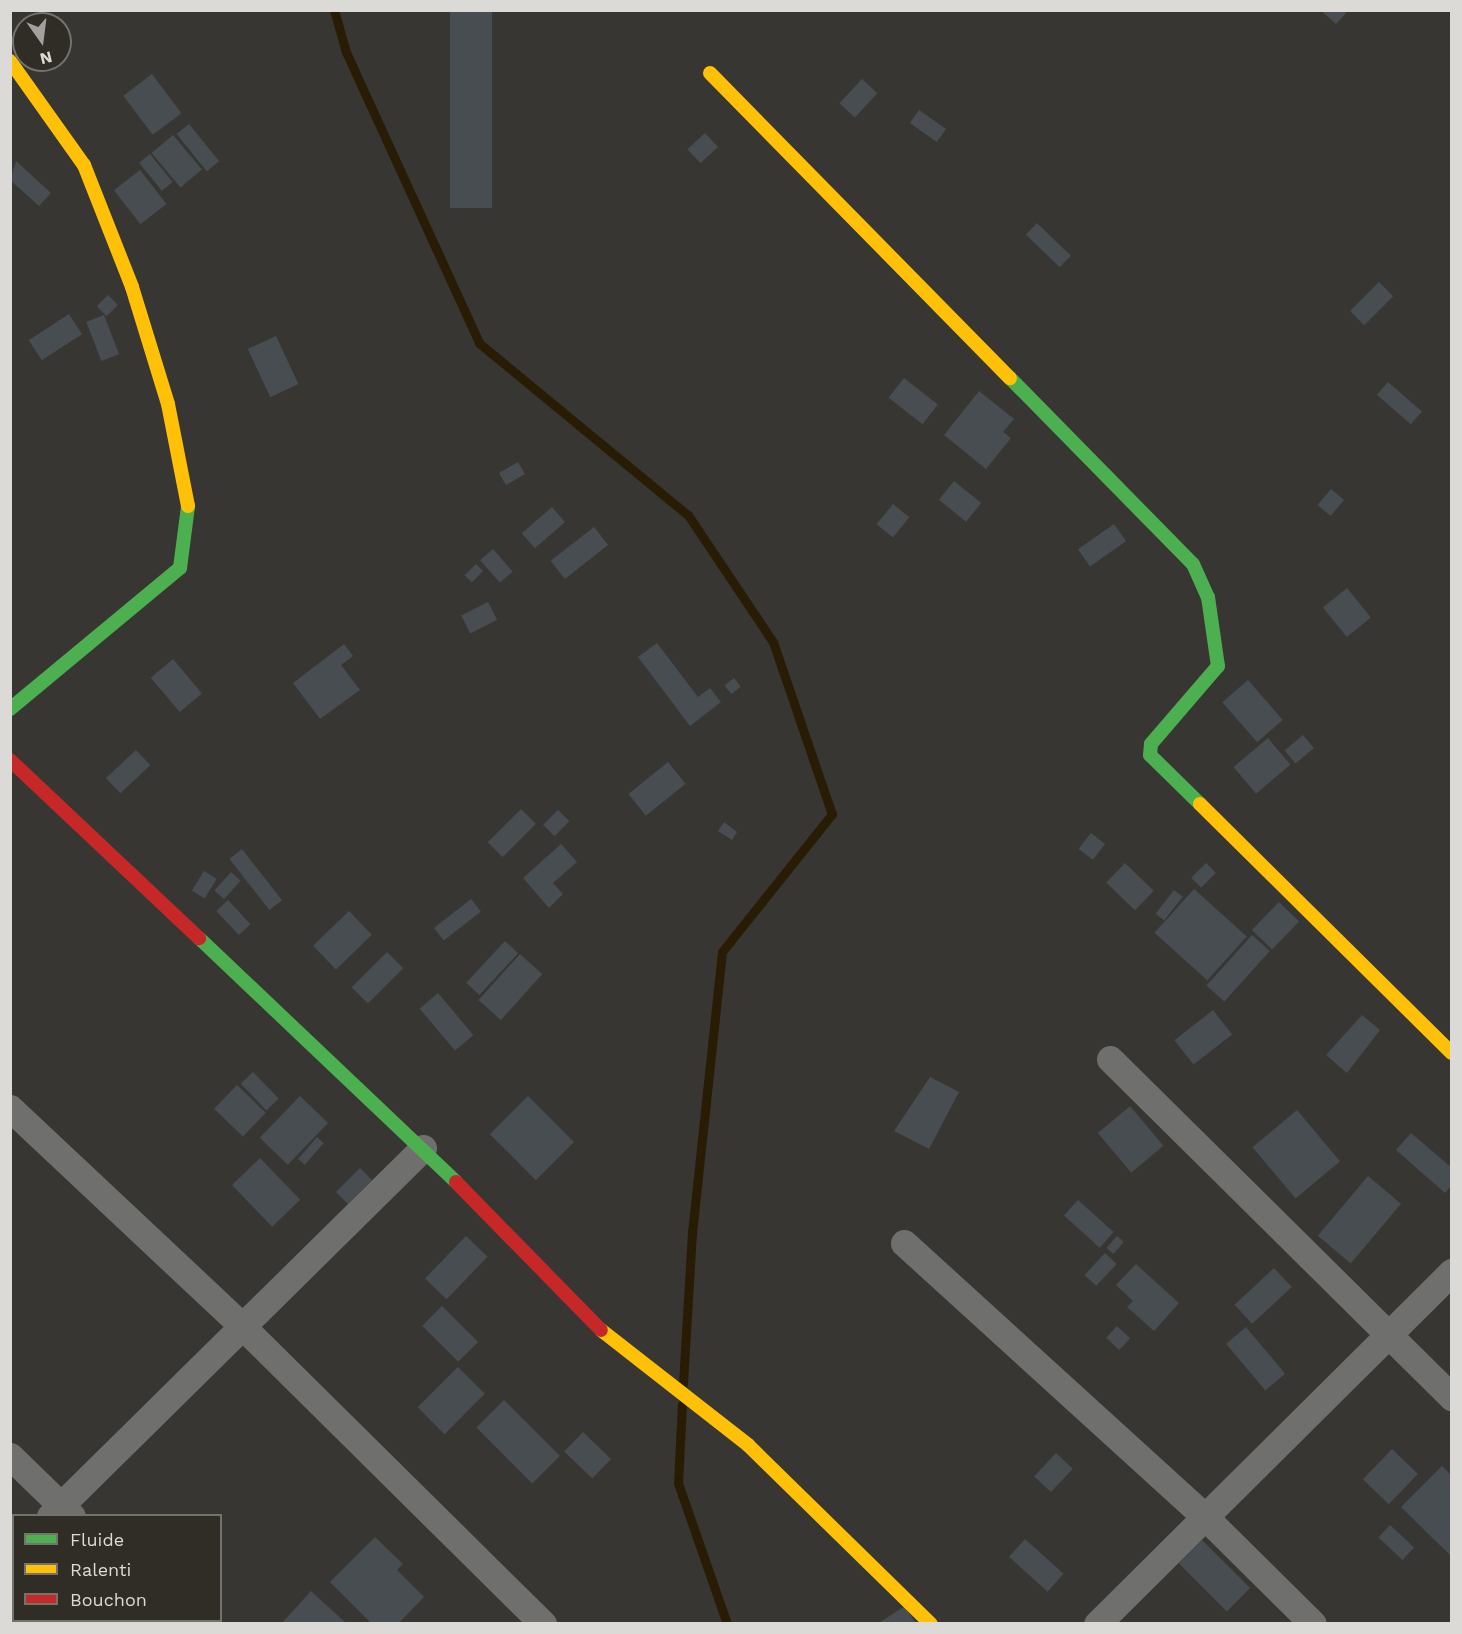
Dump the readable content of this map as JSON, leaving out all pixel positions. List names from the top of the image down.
{
  "legend": ["Fluide", "Ralenti", "Bouchon"],
  "north": "bottom"
}
